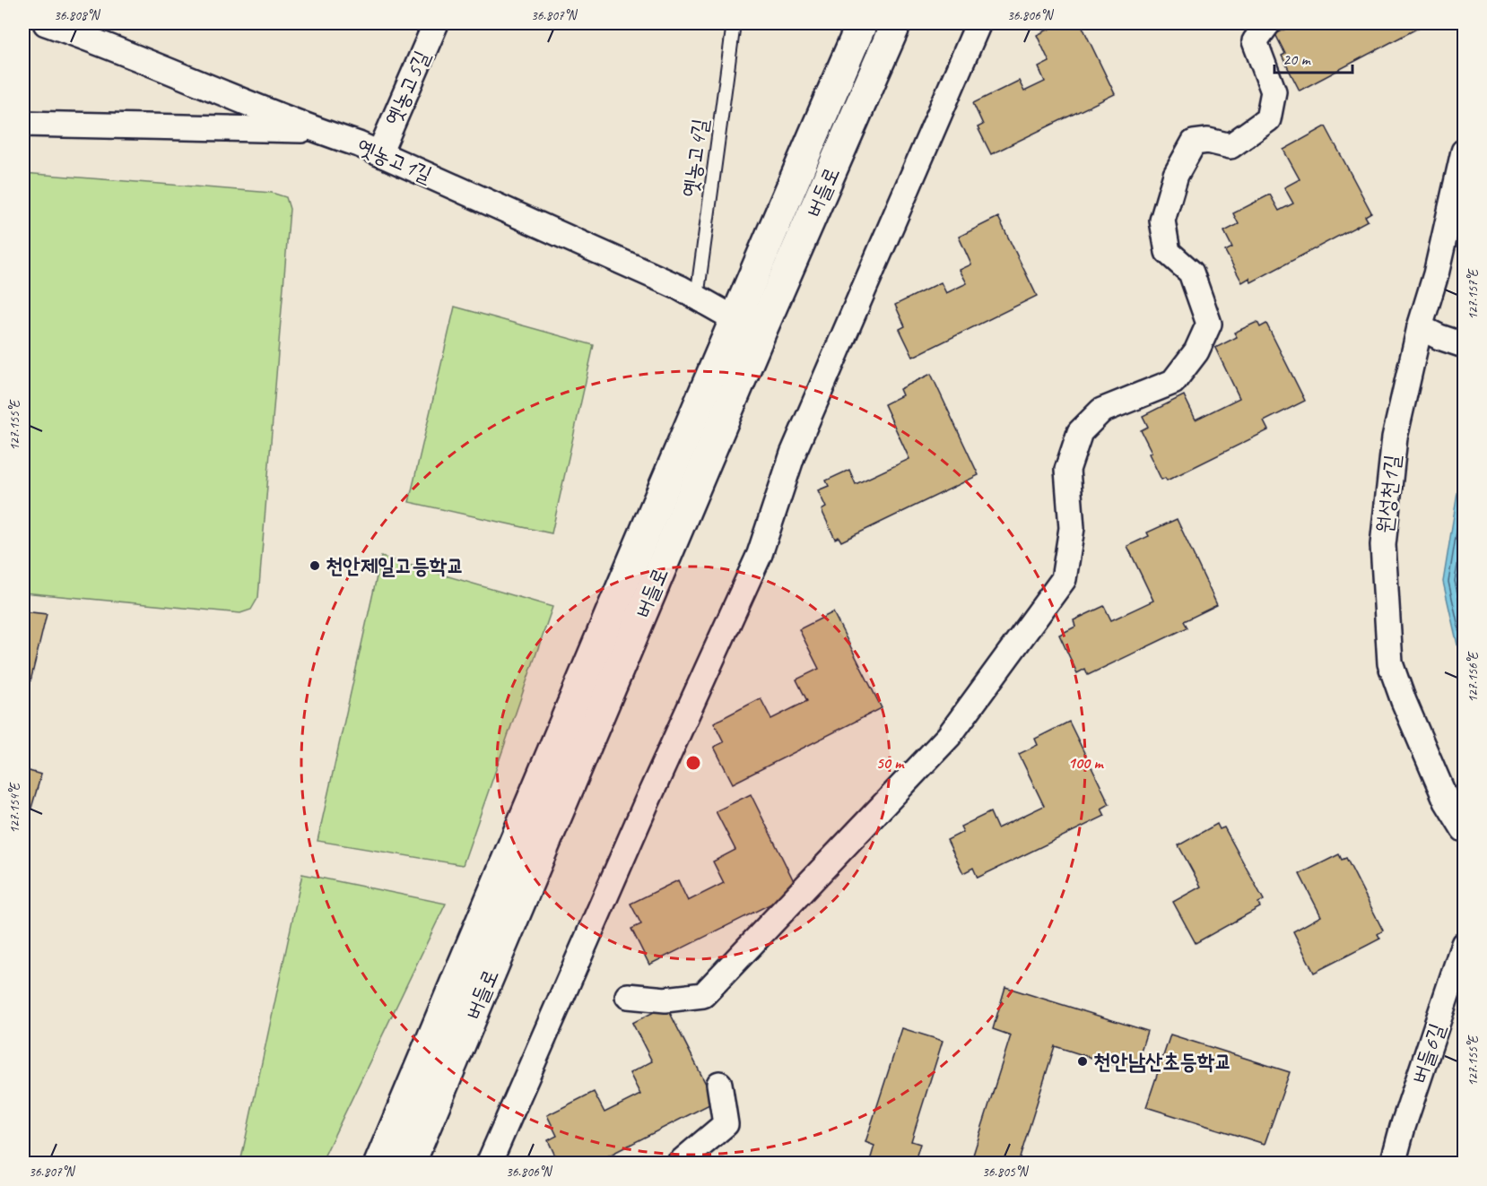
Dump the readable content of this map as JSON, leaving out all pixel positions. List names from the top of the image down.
{
  "streets": {
    "street": [
      "옛농고5길",
      "옛농고1길",
      "버들로",
      "원성천1길",
      "버들6길"
    ],
    "lane": ["옛농고4길"]
  },
  "crossings": [
    ["옛농고5길", "옛농고1길"],
    ["옛농고4길", "옛농고1길"],
    ["옛농고1길", "버들로"]
  ],
  "places": ["천안제일고등학교", "천안남산초등학교"],
  "scale_bar": "20 m",
  "coordinates": [
    "36.808°N",
    "36.807°N",
    "36.806°N",
    "127.157°E",
    "127.155°E",
    "127.156°E",
    "127.154°E",
    "36.805°N"
  ],
  "rings": ["50 m", "100 m"]
}
